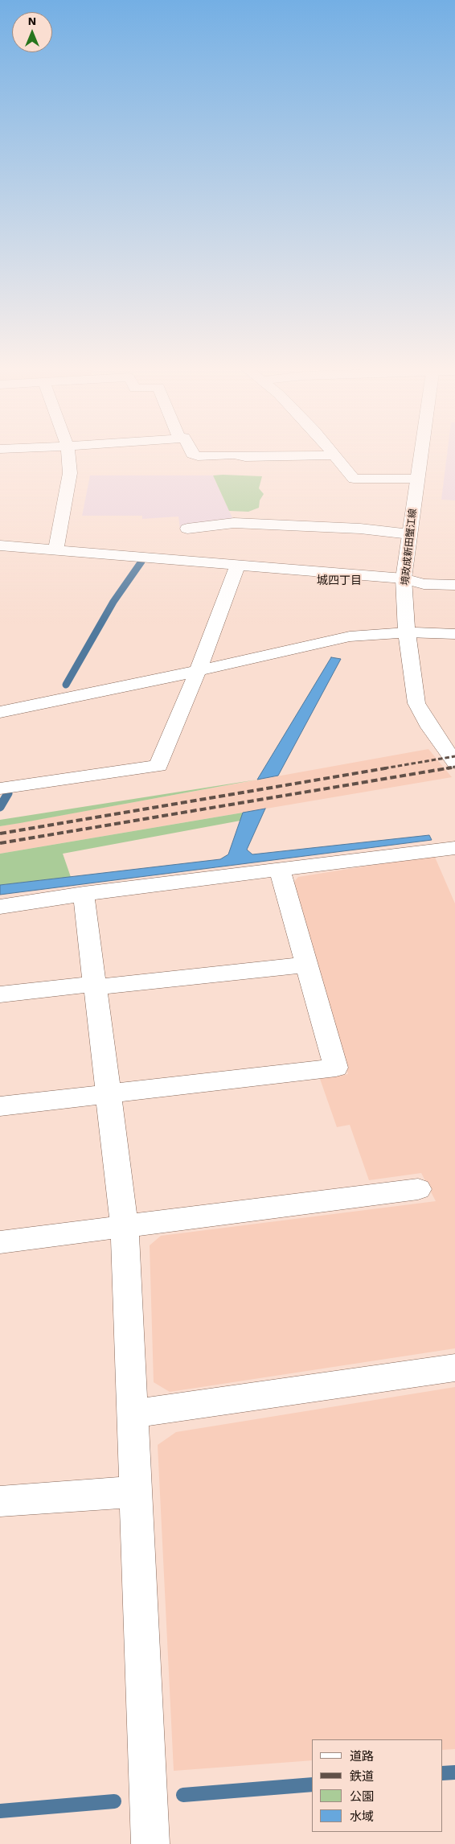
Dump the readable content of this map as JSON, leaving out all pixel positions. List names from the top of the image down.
{
  "streets": {
    "street": ["境政成新田蟹江線"]
  },
  "districts": ["城四丁目"],
  "legend": [
    "道路",
    "鉄道",
    "公園",
    "水域"
  ],
  "north": "top"
}
